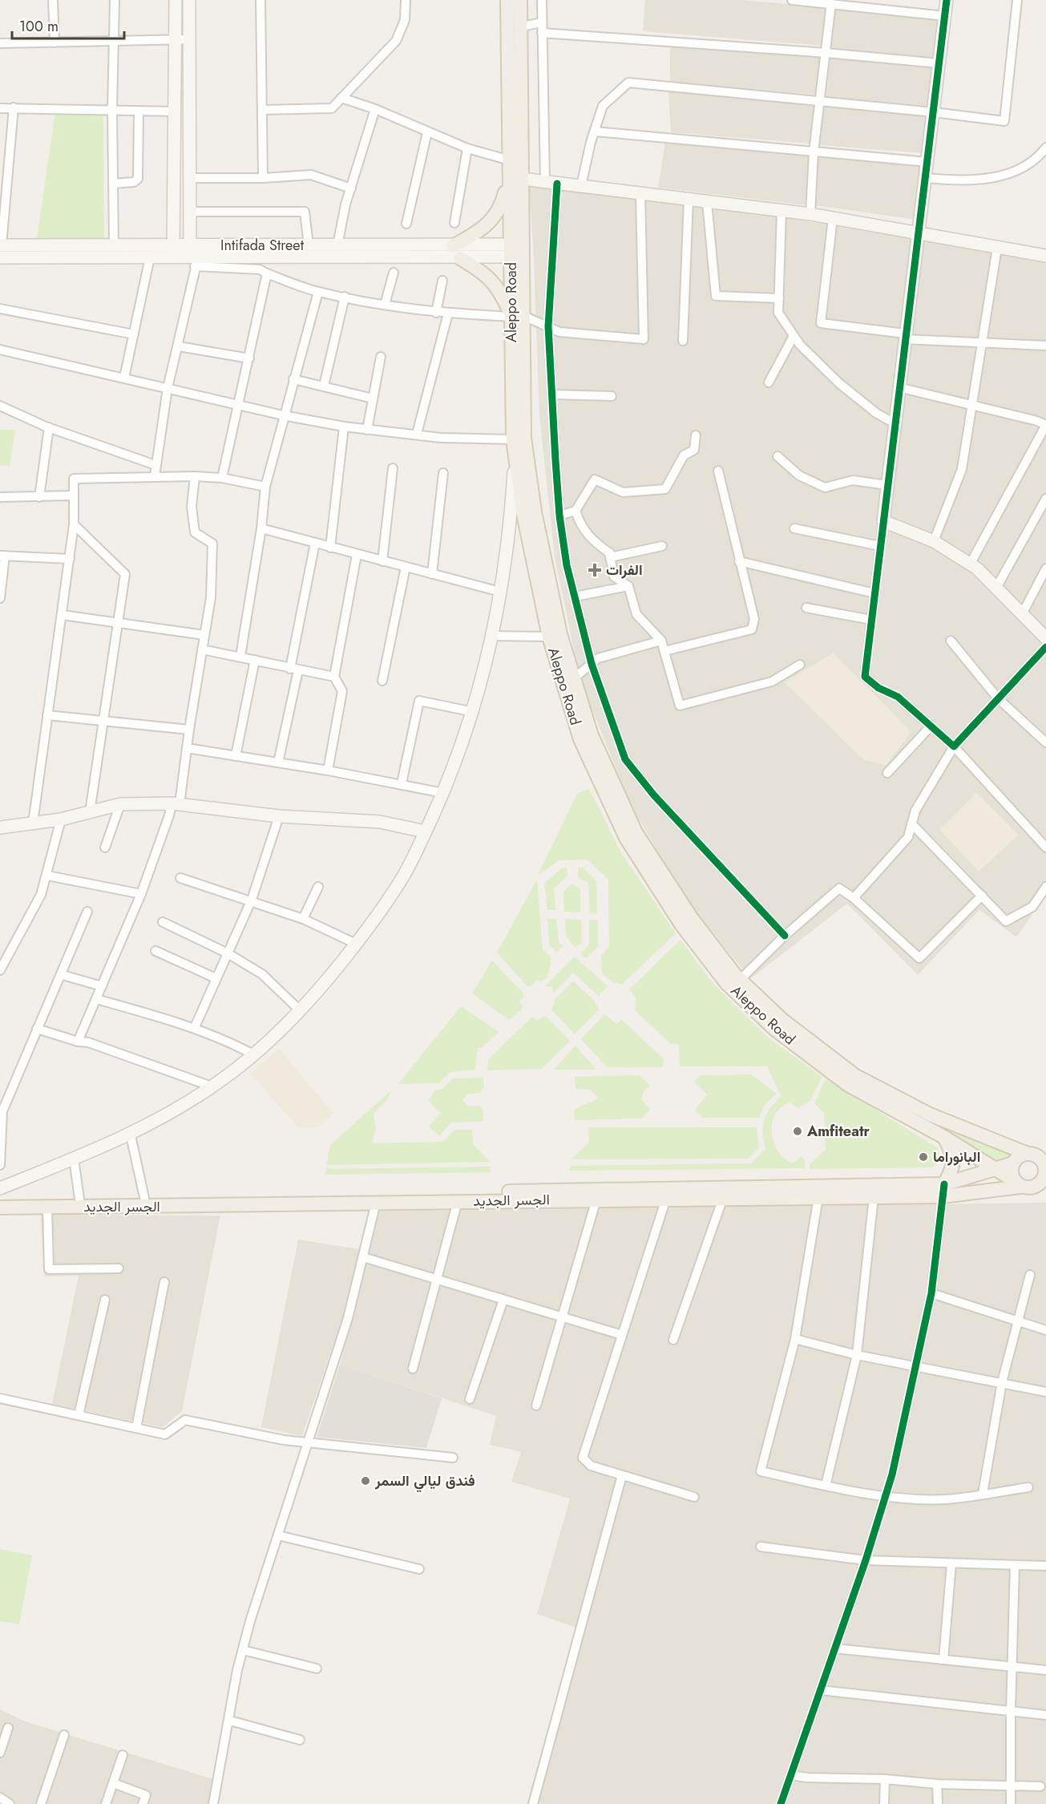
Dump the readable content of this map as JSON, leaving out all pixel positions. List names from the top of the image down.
{
  "streets": {
    "main road": ["Aleppo Road", "الجسر الجديد"],
    "street": ["Intifada Street"]
  },
  "crossings": [
    ["Intifada Street", "Aleppo Road"],
    ["Aleppo Road", "الجسر الجديد"]
  ],
  "places": {
    "health": ["الفرات"],
    "other": ["Amfiteatr", "البانوراما", "فندق ليالي السمر"]
  },
  "scale_bar": "100 m"
}
